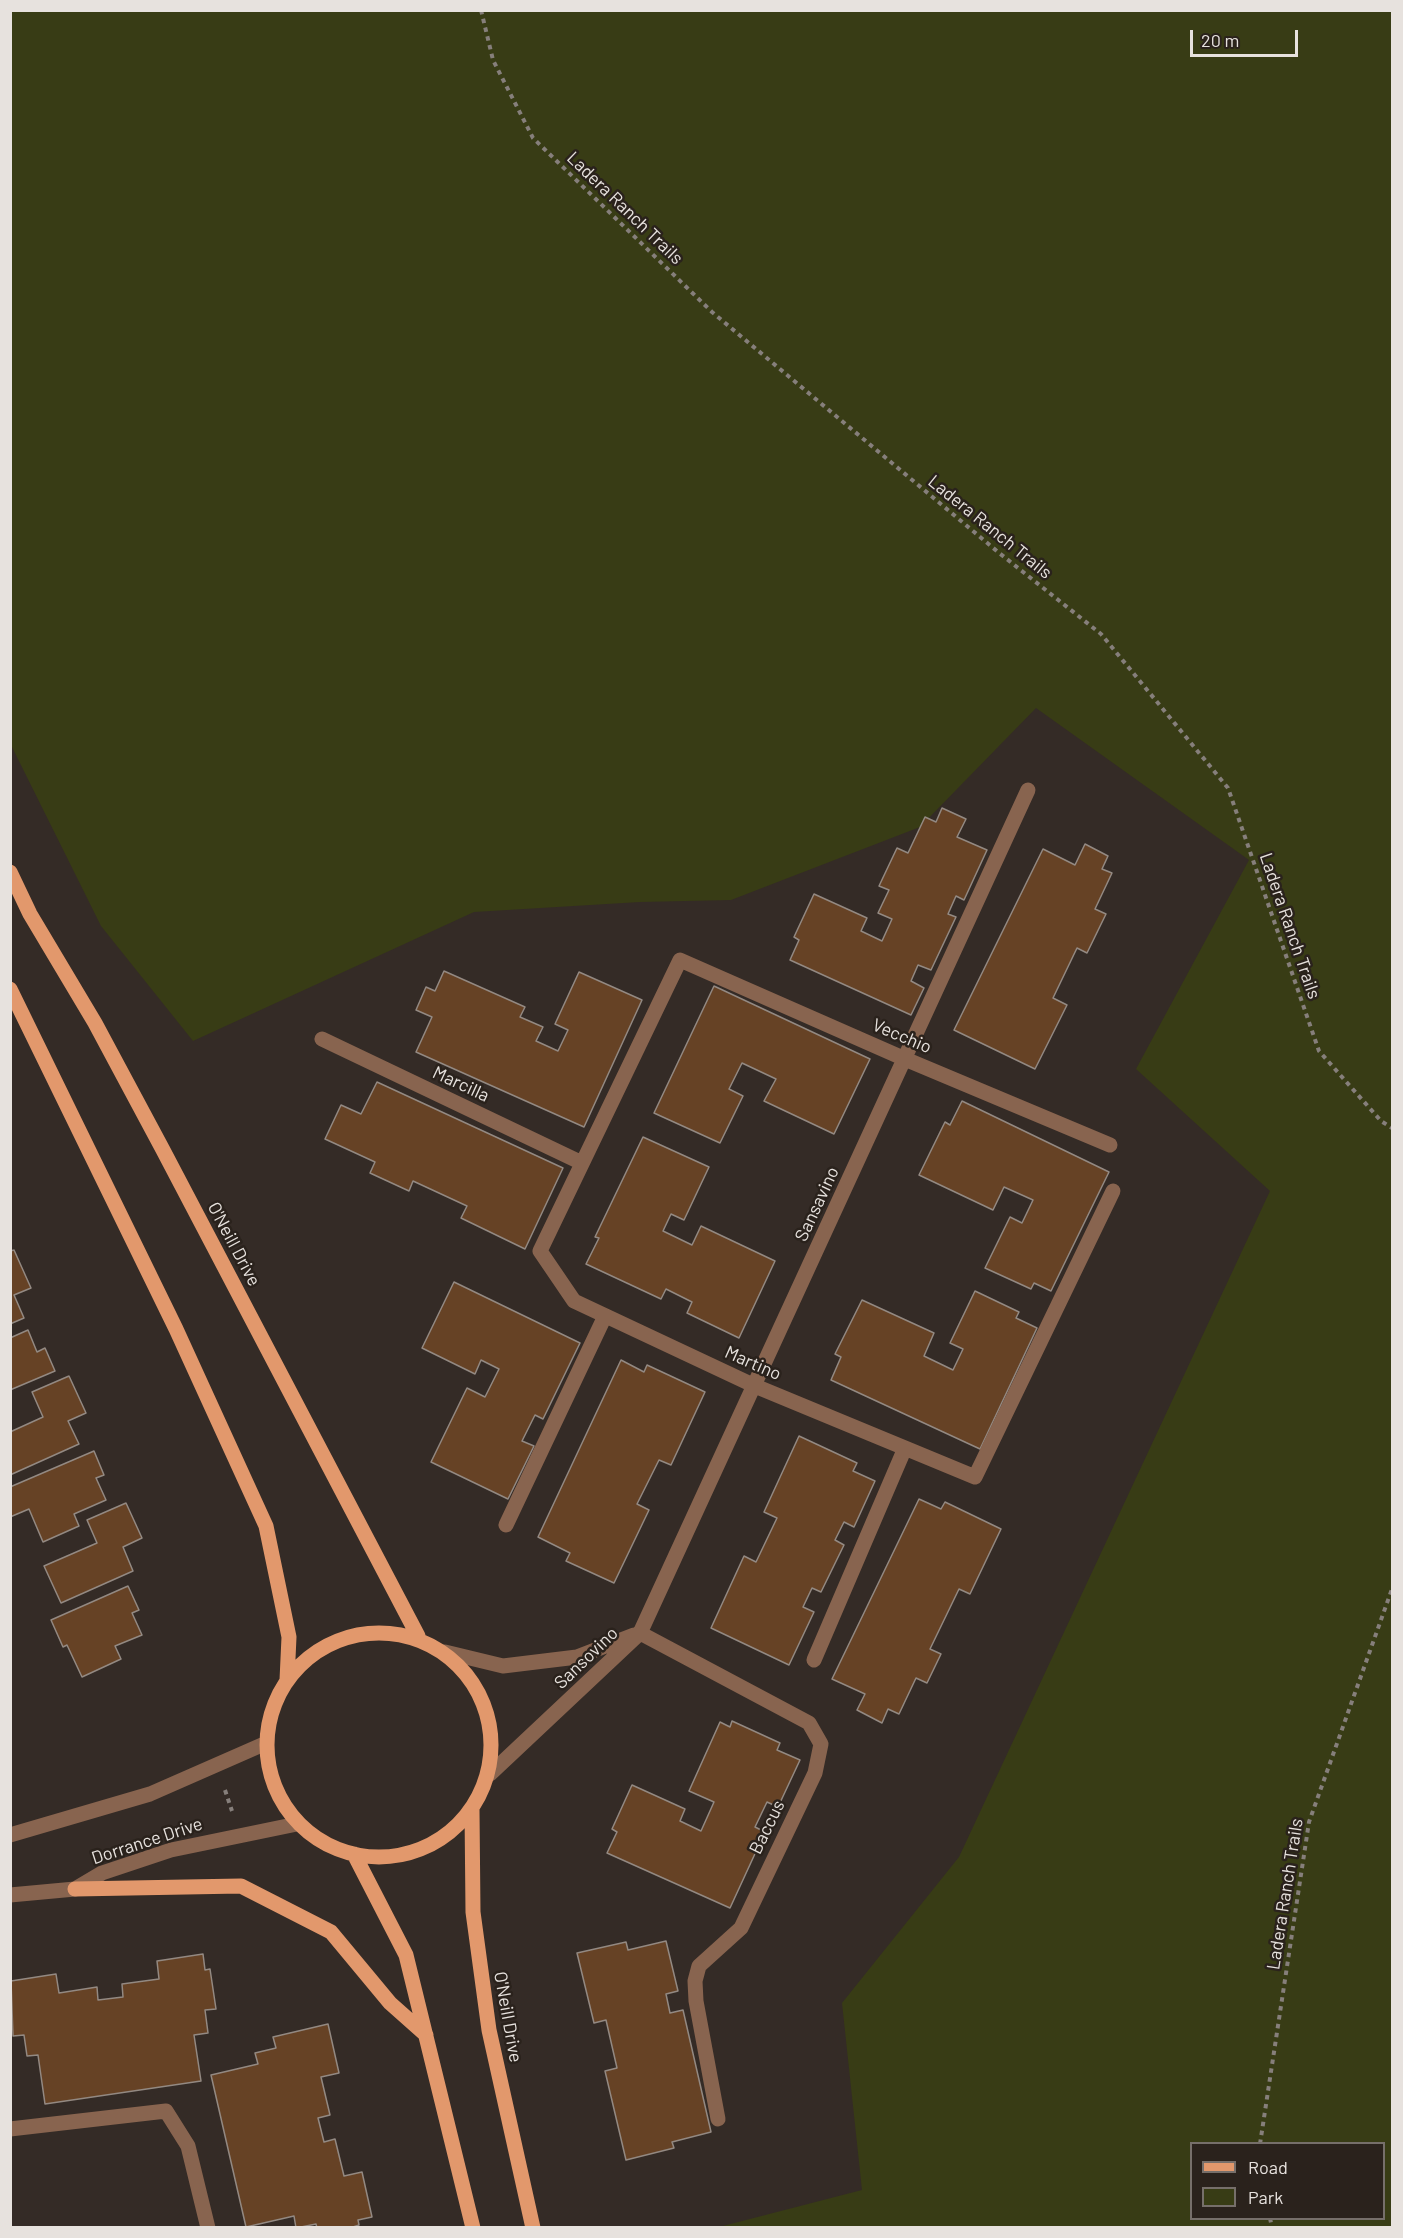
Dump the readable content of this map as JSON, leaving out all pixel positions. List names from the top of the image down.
{
  "streets": {
    "main road": ["O'Neill Drive"],
    "street": [
      "Vecchio",
      "Marcilla",
      "Sansavino",
      "Martino",
      "Sansovino",
      "Baccus",
      "Dorrance Drive"
    ],
    "path": ["Ladera Ranch Trails"]
  },
  "crossings": [
    ["Vecchio", "Marcilla"],
    ["Vecchio", "Sansavino"],
    ["Vecchio", "Martino"],
    ["Marcilla", "Martino"],
    ["Sansavino", "Martino"],
    ["Sansavino", "Sansovino"],
    ["Sansavino", "Baccus"],
    ["O'Neill Drive", "Sansovino"],
    ["O'Neill Drive", "Dorrance Drive"],
    ["Sansovino", "Baccus"]
  ],
  "legend": ["Road", "Park"],
  "scale_bar": "20 m"
}
